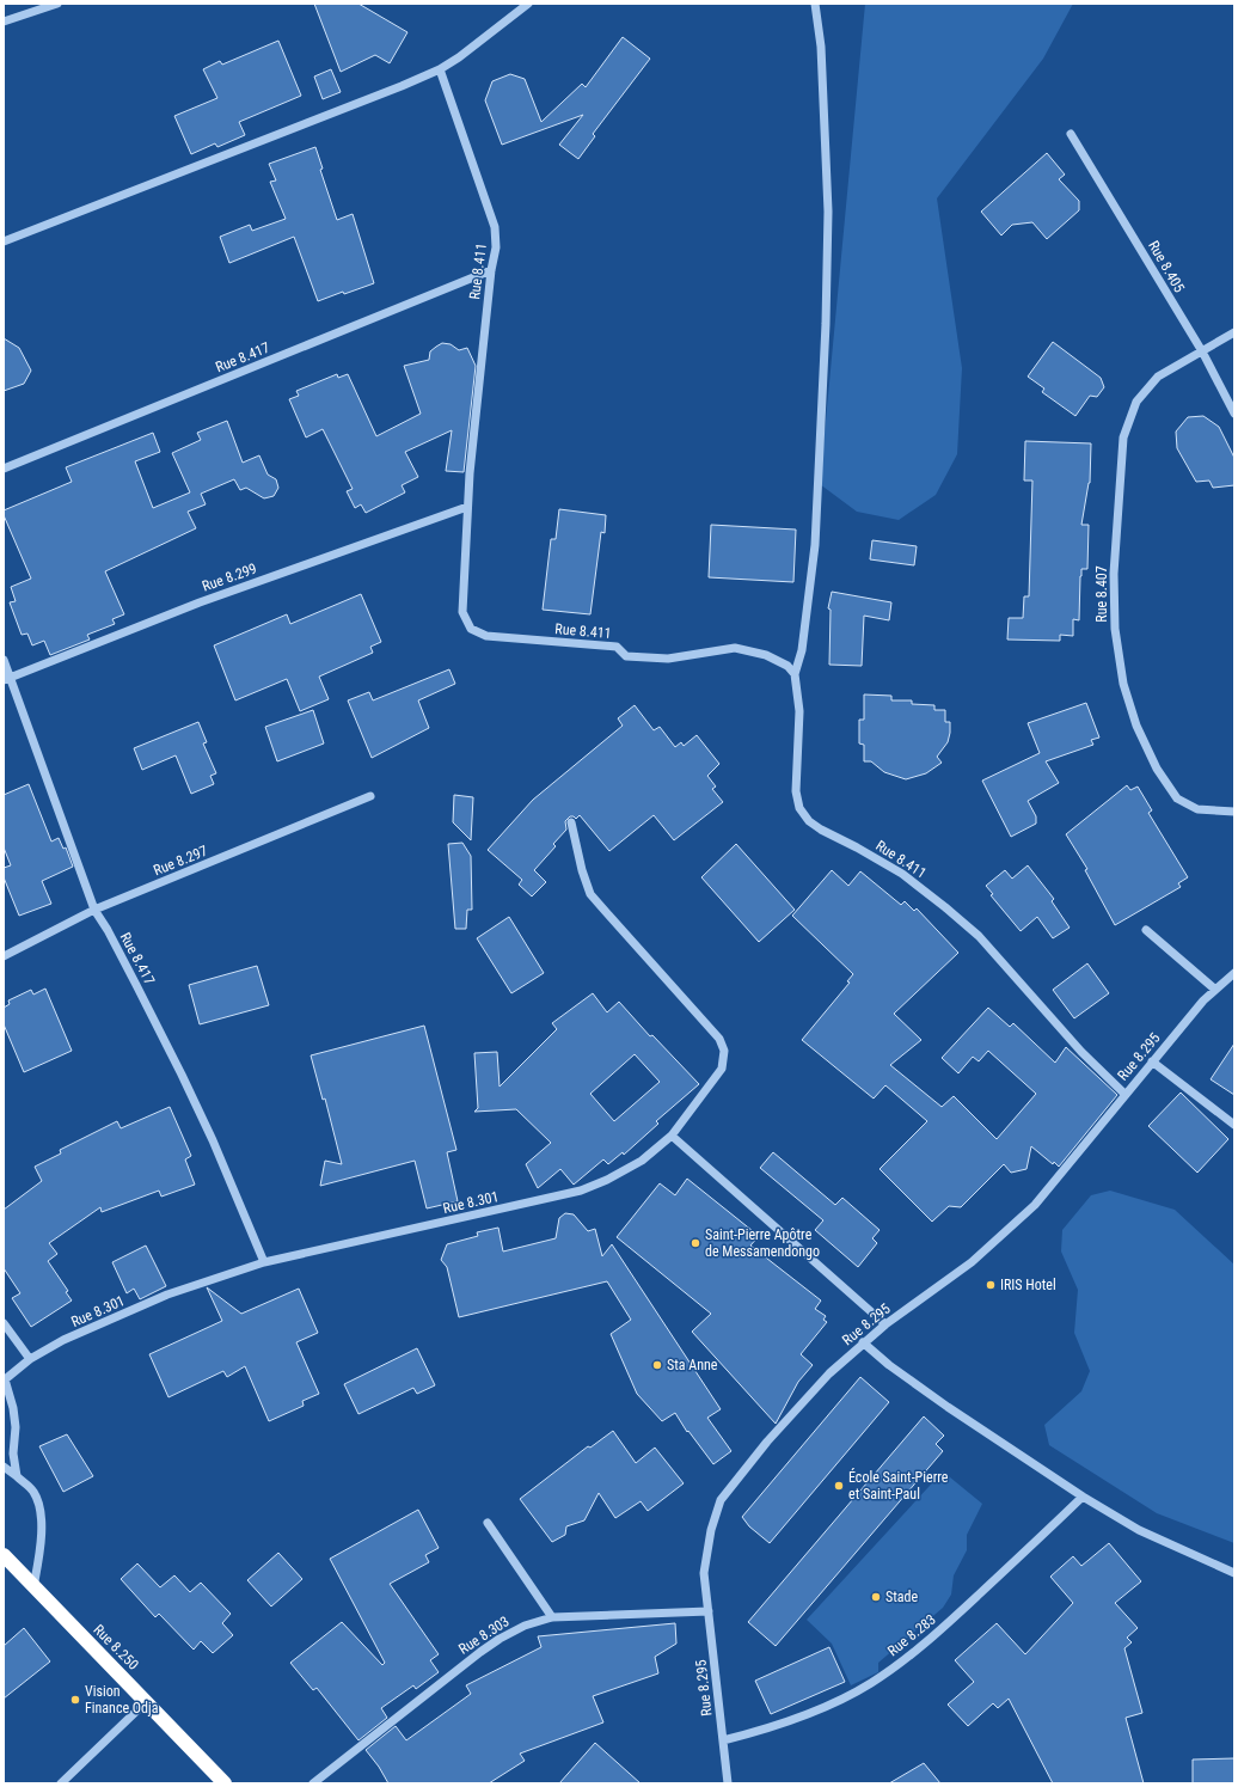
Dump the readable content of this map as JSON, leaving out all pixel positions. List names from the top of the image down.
{
  "streets": {
    "highway": ["Rue 8.250"],
    "street": [
      "Rue 8.405",
      "Rue 8.411",
      "Rue 8.417",
      "Rue 8.299",
      "Rue 8.407",
      "Rue 8.297",
      "Rue 8.295",
      "Rue 8.301",
      "Rue 8.303",
      "Rue 8.283"
    ]
  },
  "crossings": [
    ["Rue 8.405", "Rue 8.407"],
    ["Rue 8.411", "Rue 8.417"],
    ["Rue 8.411", "Rue 8.299"],
    ["Rue 8.411", "Rue 8.295"],
    ["Rue 8.417", "Rue 8.299"],
    ["Rue 8.417", "Rue 8.297"],
    ["Rue 8.417", "Rue 8.301"],
    ["Rue 8.295", "Rue 8.303"],
    ["Rue 8.295", "Rue 8.283"]
  ],
  "places": [
    "Saint-Pierre Apôtre de Messamendongo",
    "IRIS Hotel",
    "Sta Anne",
    "École Saint-Pierre et Saint-Paul",
    "Stade",
    "Vision Finance Odja"
  ]
}
